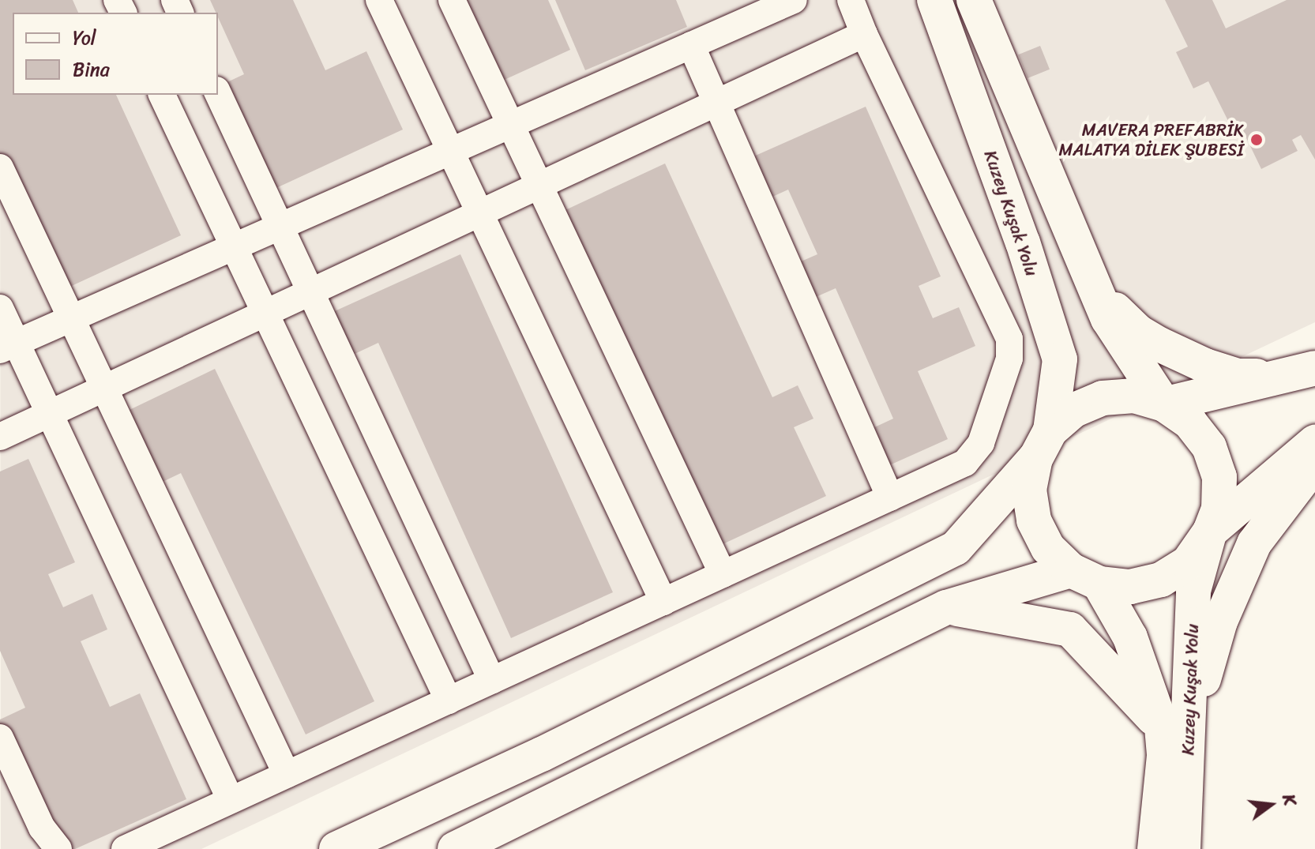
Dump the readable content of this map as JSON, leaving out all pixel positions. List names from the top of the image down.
{
  "streets": {
    "main road": ["Kuzey Kuşak Yolu"]
  },
  "places": ["MAVERA PREFABRİK MALATYA DİLEK ŞUBESİ"],
  "legend": ["Yol", "Bina"],
  "north": "right"
}
